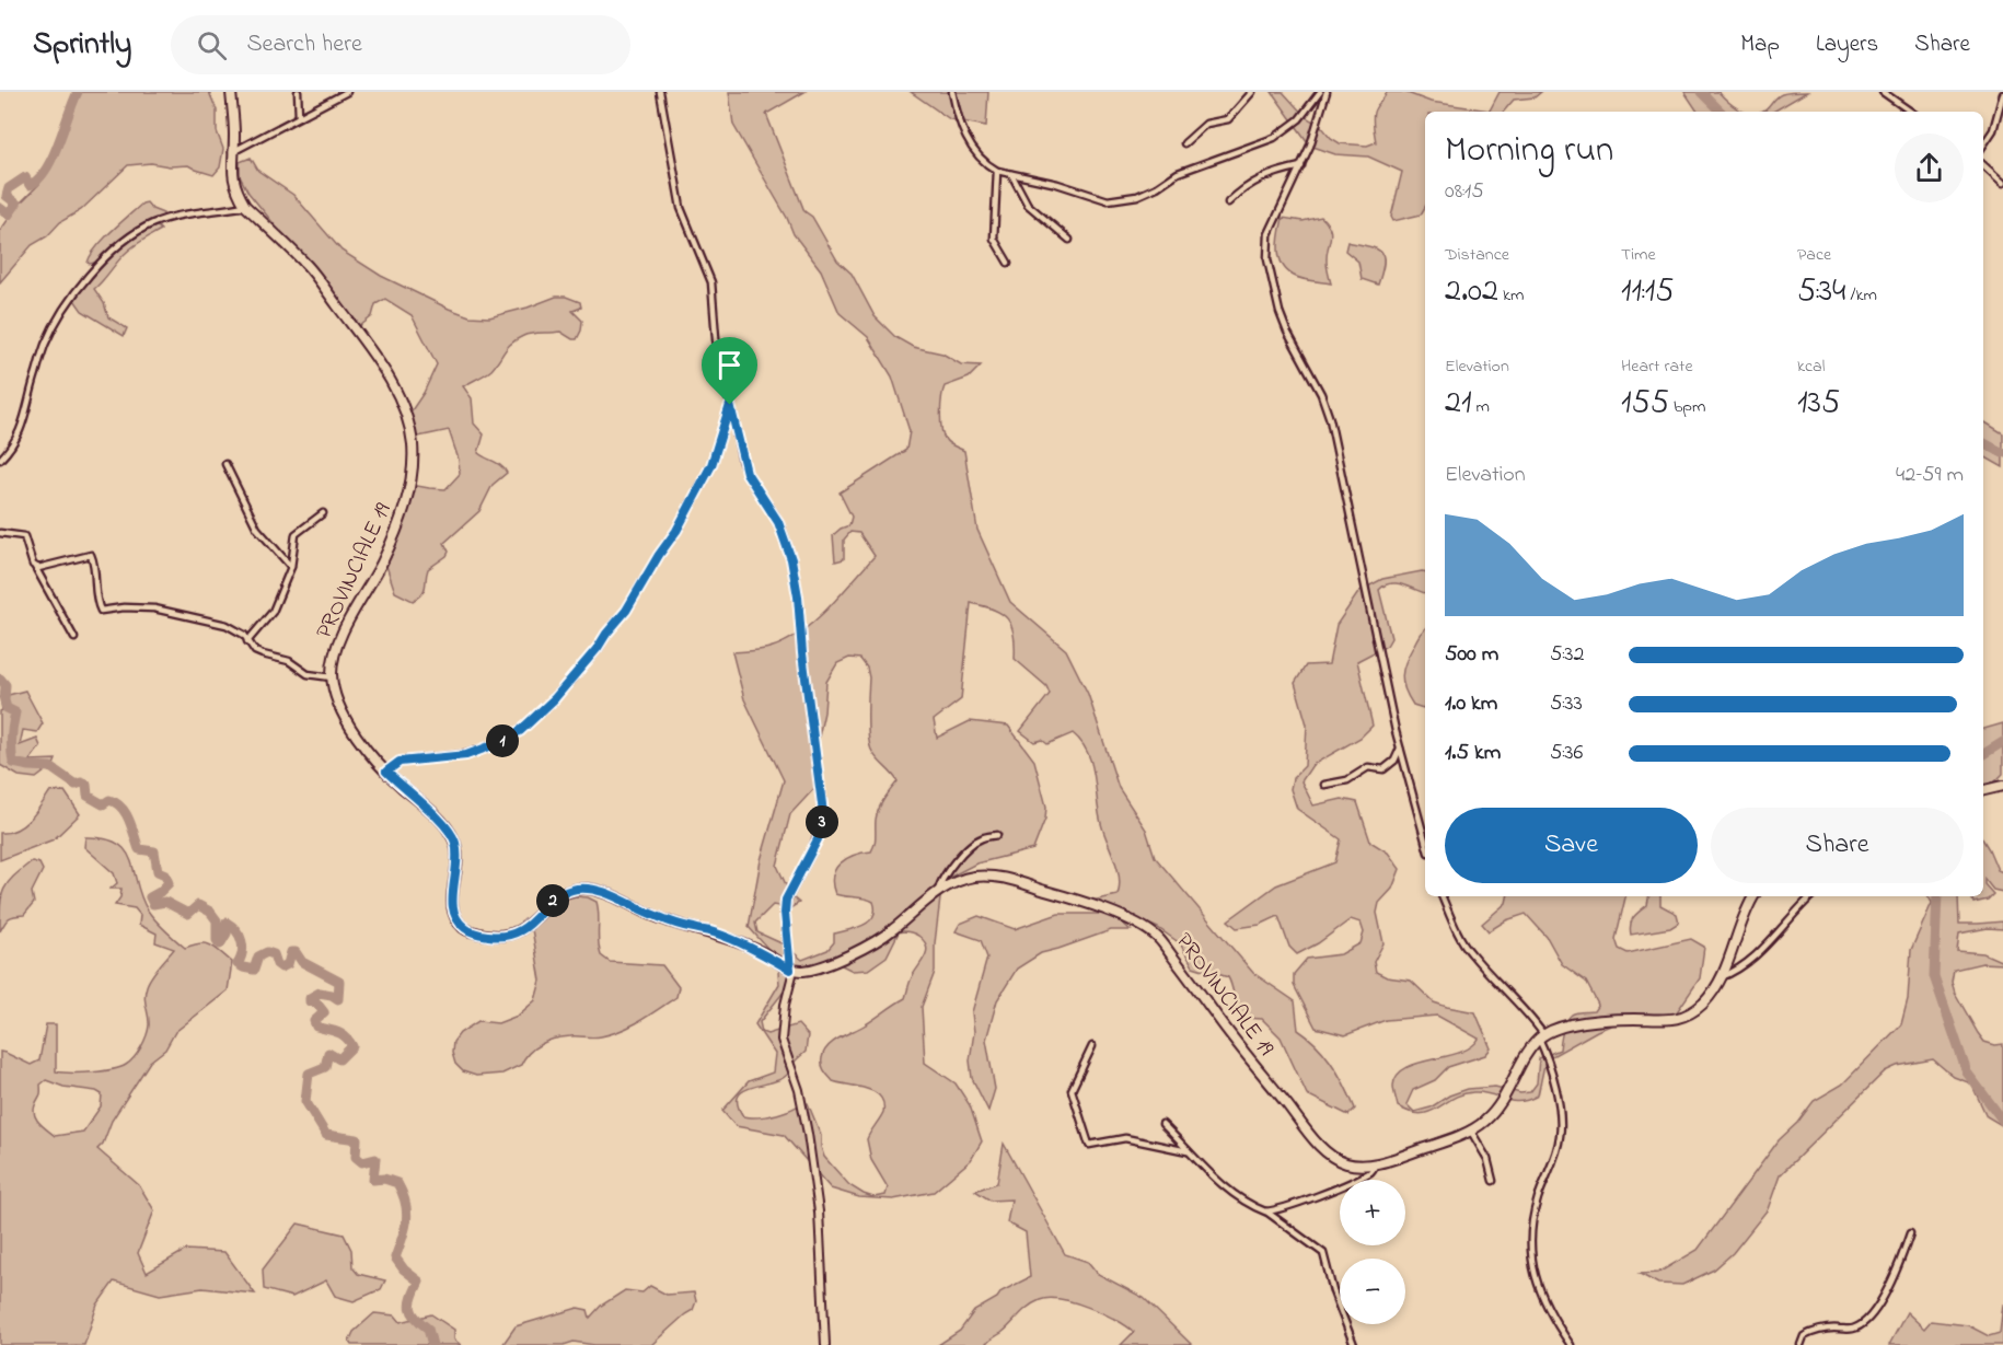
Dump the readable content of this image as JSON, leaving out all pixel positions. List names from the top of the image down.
{
  "streets": {
    "main road": ["PROVINCIALE 19"]
  },
  "page": {
    "header": "Sprintly",
    "search": "Search here",
    "nav": ["Map", "Layers", "Share"],
    "heading": ["Morning run", "08:15"],
    "stats": [
      ["Distance", "2.02 km"],
      ["Time", "11:15"],
      ["Pace", "5:34 /km"],
      ["Elevation", "21 m"],
      ["Heart rate", "155 bpm"],
      ["kcal", "135"]
    ],
    "chart": ["Elevation", "42–59 m"],
    "list": [
      {
        "name": "500 m",
        "note": "5:32"
      },
      {
        "name": "1.0 km",
        "note": "5:33"
      },
      {
        "name": "1.5 km",
        "note": "5:36"
      }
    ],
    "pins": ["1", "3", "2"],
    "buttons": ["Save", "Share"],
    "map_buttons": ["+", "−"]
  }
}
